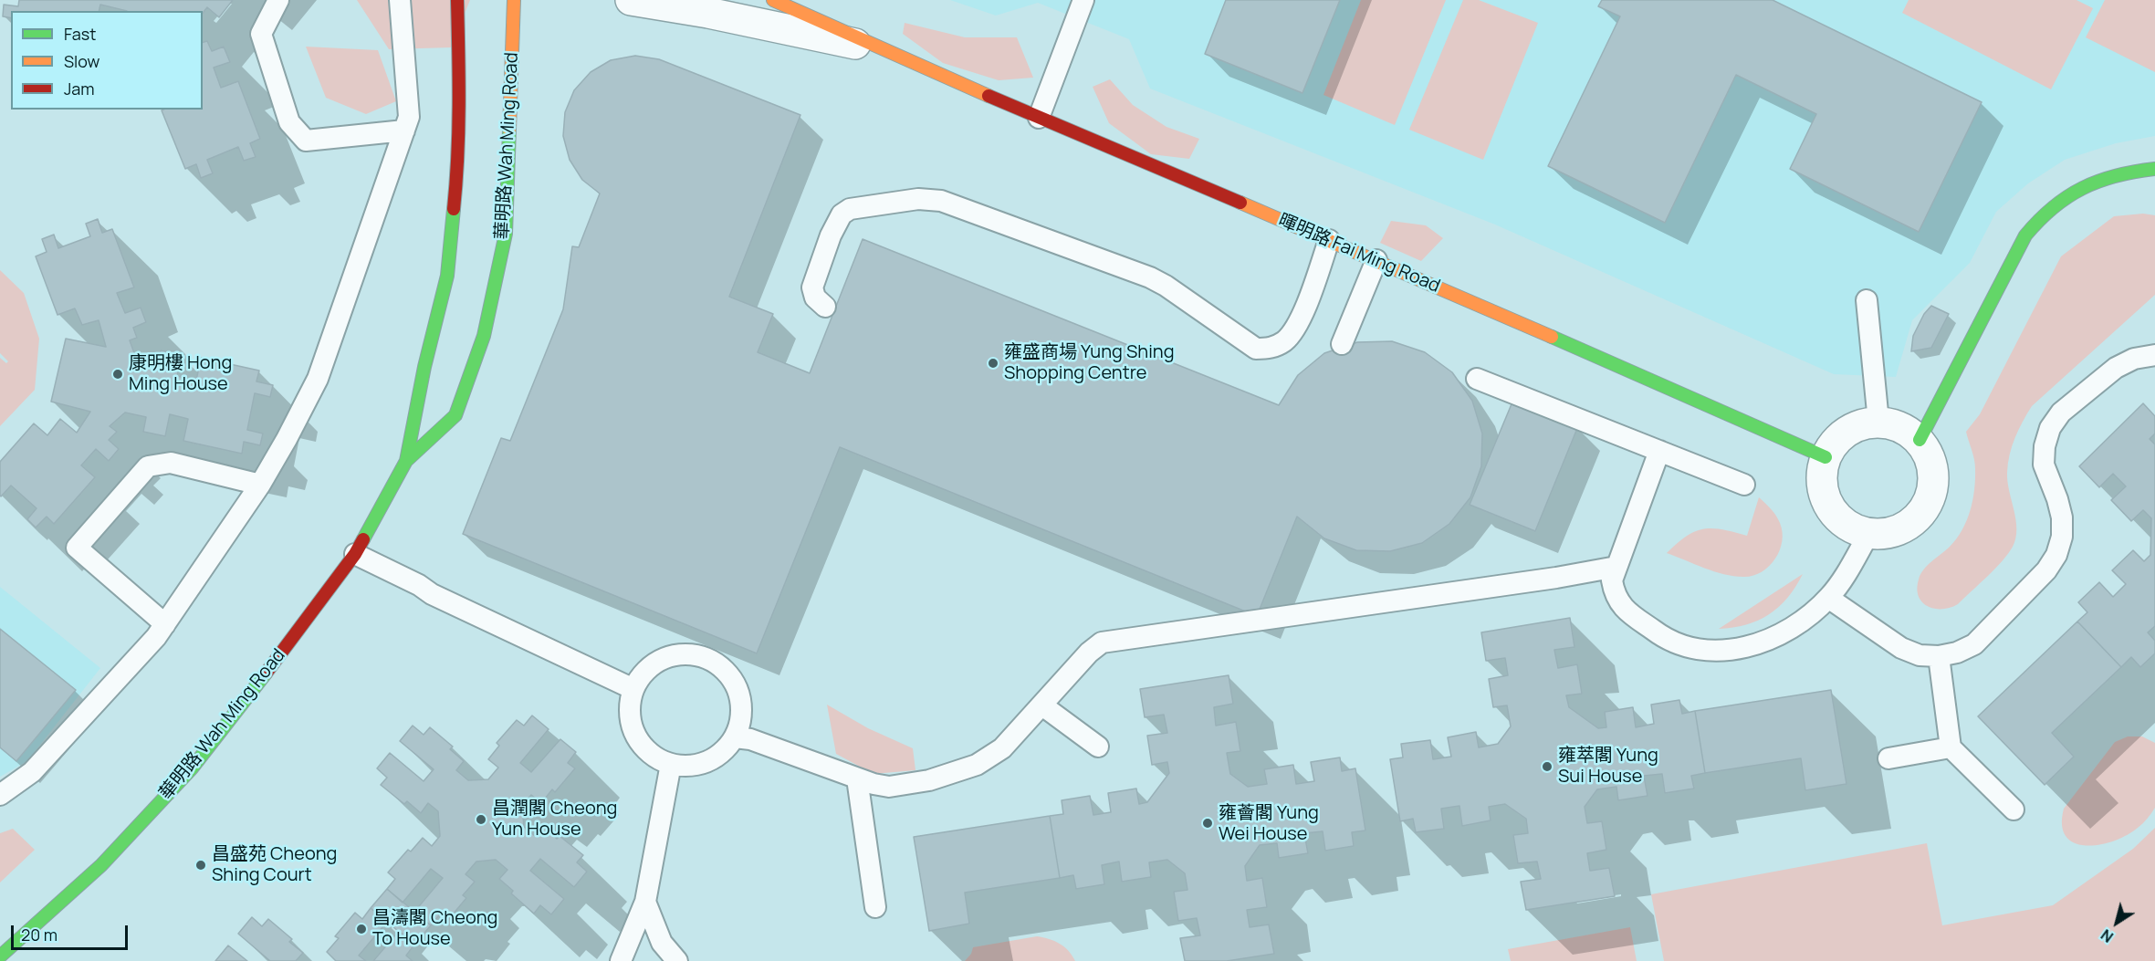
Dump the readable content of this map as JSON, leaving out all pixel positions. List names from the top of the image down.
{
  "streets": {
    "street": ["華明路 Wah Ming Road", "暉明路 Fai Ming Road"]
  },
  "places": [
    "雍盛商場 Yung Shing Shopping Centre",
    "康明樓 Hong Ming House",
    "雍萃閣 Yung Sui House",
    "昌潤閣 Cheong Yun House",
    "雍薈閣 Yung Wei House",
    "昌盛苑 Cheong Shing Court",
    "昌濤閣 Cheong To House"
  ],
  "legend": ["Fast", "Slow", "Jam"],
  "scale_bar": "20 m",
  "north": "bottom left"
}
